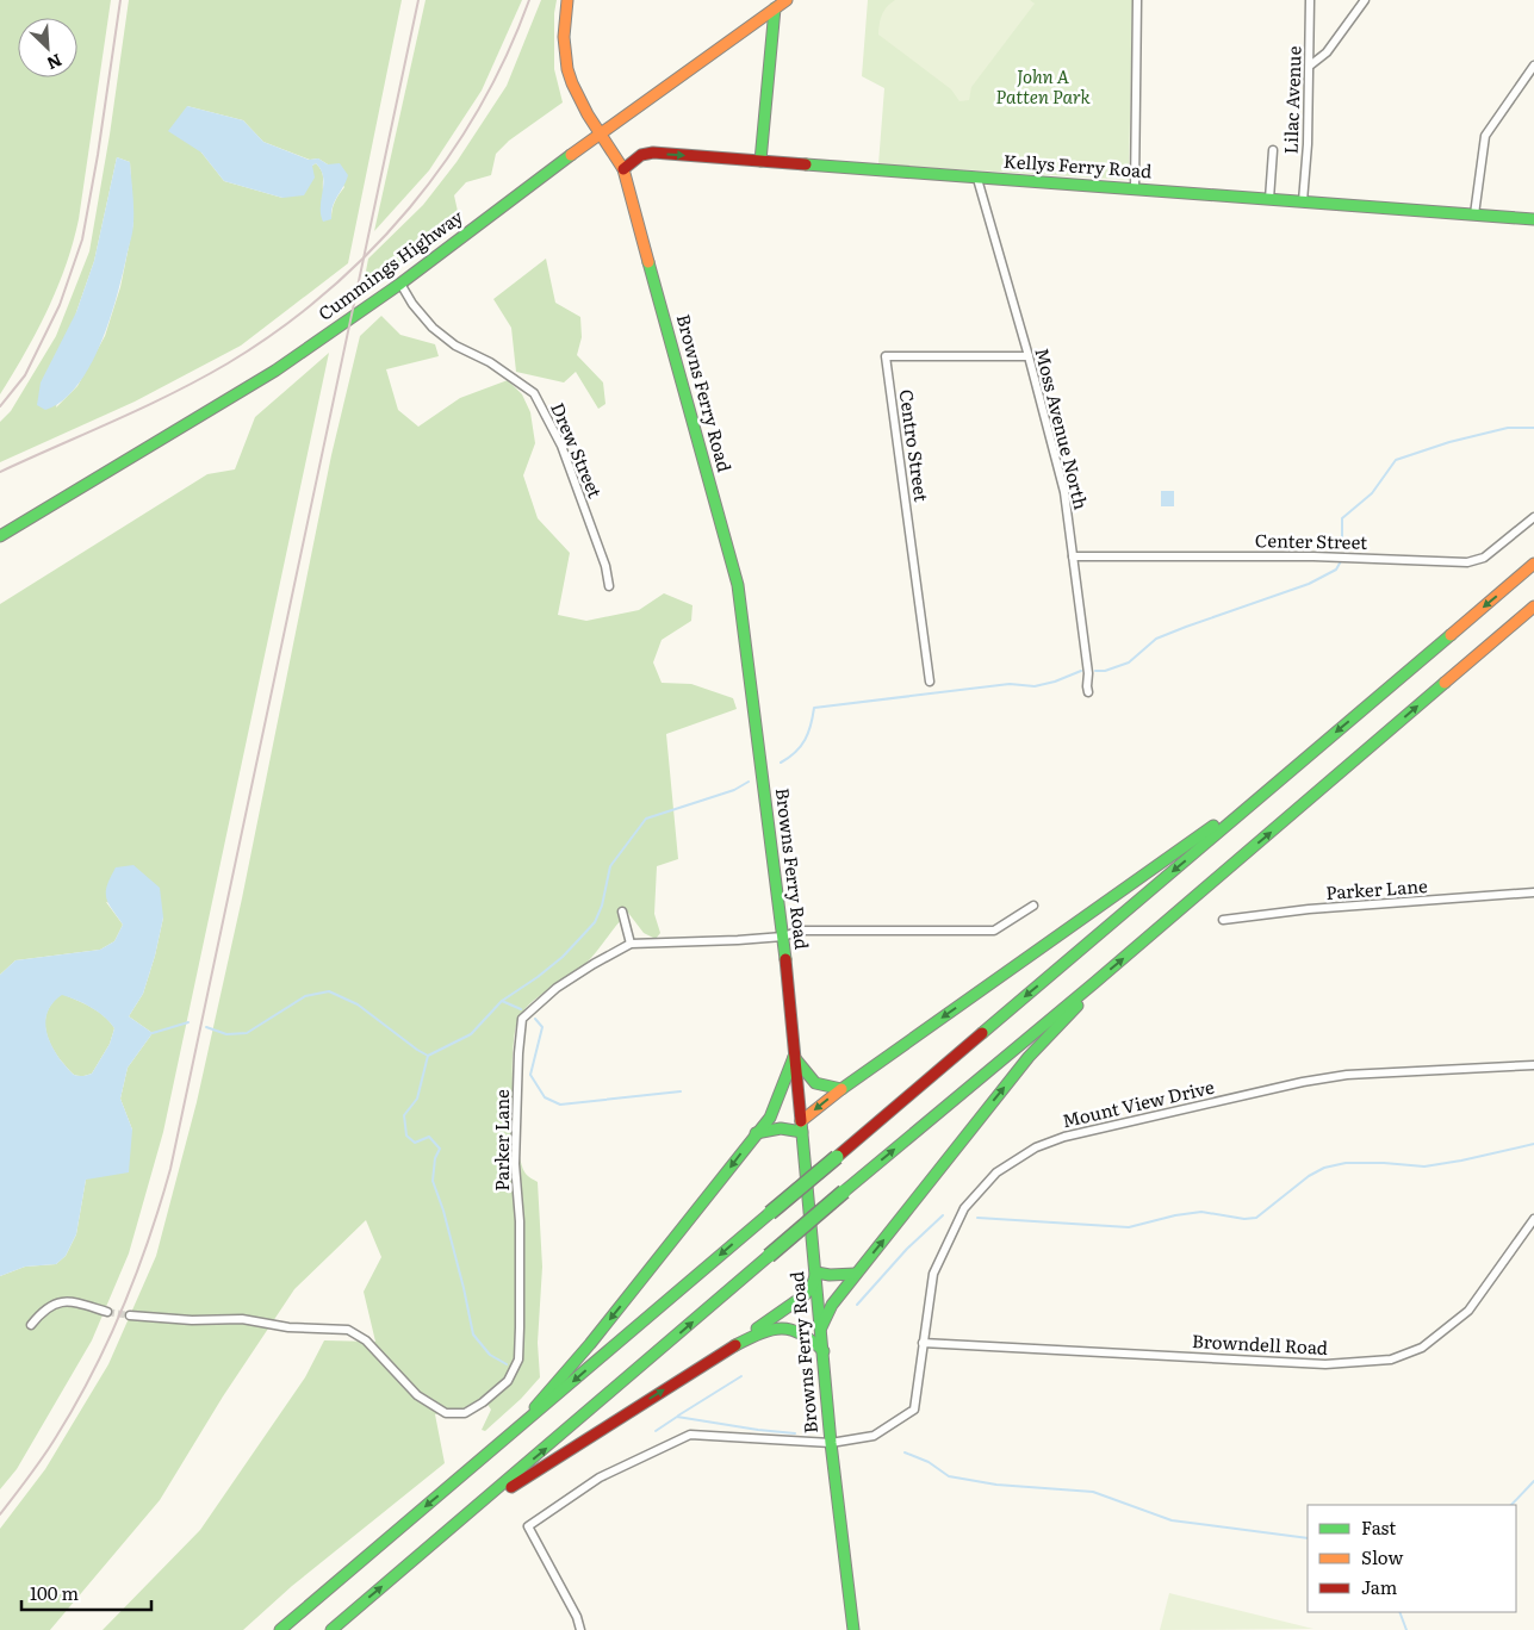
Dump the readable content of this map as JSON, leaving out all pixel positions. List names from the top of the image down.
{
  "streets": {
    "main road": ["Kellys Ferry Road", "Cummings Highway", "Browns Ferry Road"],
    "street": [
      "Lilac Avenue",
      "Moss Avenue North",
      "Centro Street",
      "Drew Street",
      "Center Street",
      "Parker Lane",
      "Mount View Drive",
      "Browndell Road"
    ]
  },
  "crossings": [
    ["Lilac Avenue", "Kellys Ferry Road"],
    ["Kellys Ferry Road", "Browns Ferry Road"],
    ["Kellys Ferry Road", "Moss Avenue North"],
    ["Cummings Highway", "Browns Ferry Road"],
    ["Cummings Highway", "Drew Street"],
    ["Browns Ferry Road", "Parker Lane"],
    ["Browns Ferry Road", "Mount View Drive"],
    ["Moss Avenue North", "Centro Street"],
    ["Moss Avenue North", "Center Street"],
    ["Mount View Drive", "Browndell Road"]
  ],
  "parks": ["John A Patten Park"],
  "legend": ["Fast", "Slow", "Jam"],
  "scale_bar": "100 m",
  "north": "bottom right"
}
